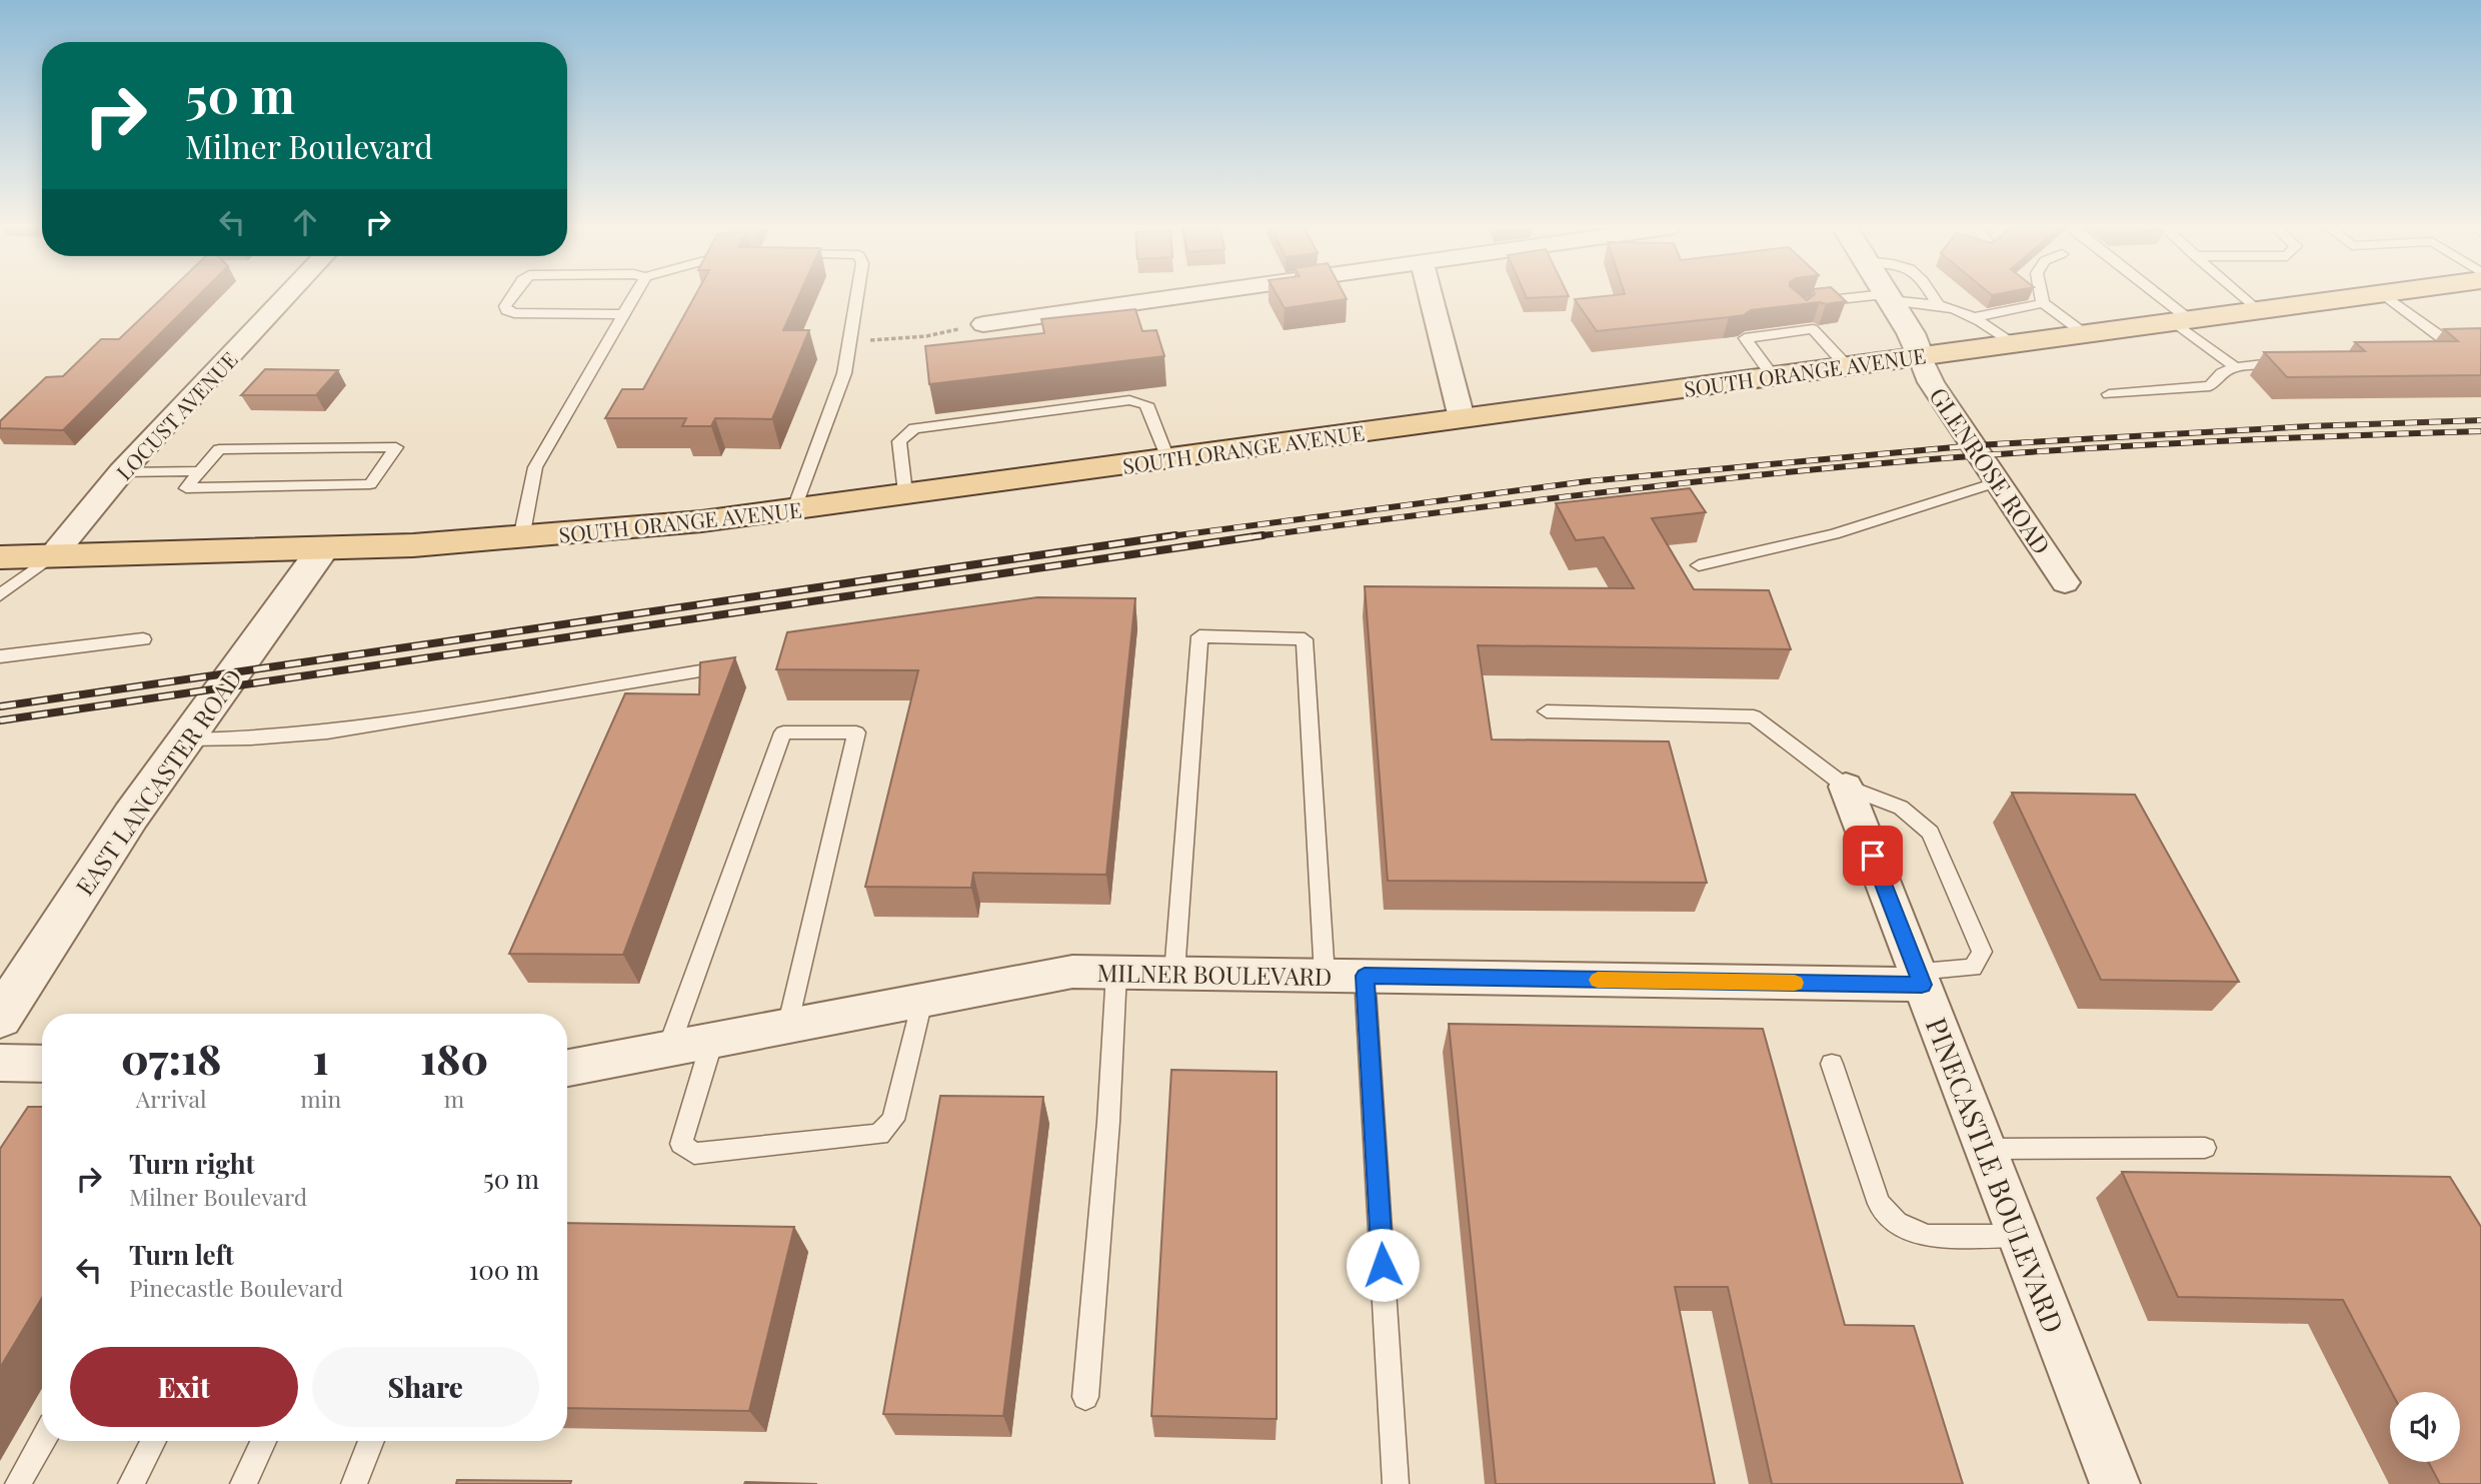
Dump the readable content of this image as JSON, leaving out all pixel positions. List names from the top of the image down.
{
  "streets": {
    "main road": ["SOUTH ORANGE AVENUE"],
    "street": [
      "LOCUST AVENUE",
      "GLENROSE ROAD",
      "EAST LANCASTER ROAD",
      "MILNER BOULEVARD",
      "PINECASTLE BOULEVARD"
    ]
  },
  "crossings": [
    ["SOUTH ORANGE AVENUE", "LOCUST AVENUE"],
    ["SOUTH ORANGE AVENUE", "GLENROSE ROAD"],
    ["SOUTH ORANGE AVENUE", "EAST LANCASTER ROAD"],
    ["MILNER BOULEVARD", "PINECASTLE BOULEVARD"]
  ],
  "page": {
    "turn": ["50 m", "Milner Boulevard"],
    "eta": [
      "07:18",
      "Arrival",
      "1",
      "min",
      "180",
      "m"
    ],
    "list": [
      {
        "name": "Turn right",
        "note": "Milner Boulevard",
        "value": "50 m"
      },
      {
        "name": "Turn left",
        "note": "Pinecastle Boulevard",
        "value": "100 m"
      }
    ],
    "buttons": ["Exit", "Share"]
  }
}
